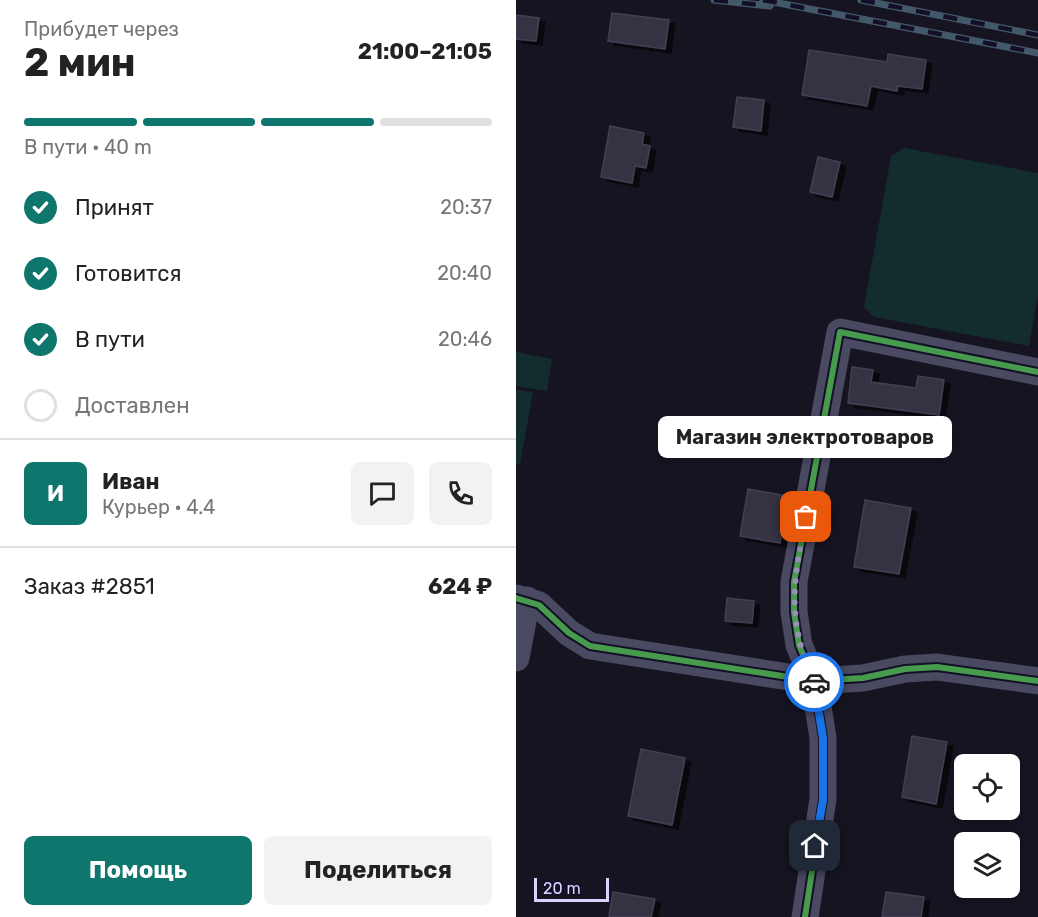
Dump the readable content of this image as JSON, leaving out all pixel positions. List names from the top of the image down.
{
  "places": ["Магазин электротоваров"],
  "scale_bar": "20 m",
  "page": {
    "heading": ["2 мин", "Прибудет через", "21:00–21:05"],
    "panel": [
      "Иван",
      "Курьер · 4.4",
      "Заказ #2851",
      "624 ₽"
    ],
    "bar": "В пути · 40 m",
    "list": [
      ["Принят", "20:37"],
      ["Готовится", "20:40"],
      ["В пути", "20:46"],
      "Доставлен"
    ],
    "bubble": "Магазин электротоваров",
    "round": "И",
    "buttons": ["Помощь", "Поделиться"],
    "scale": "20 m"
  }
}
